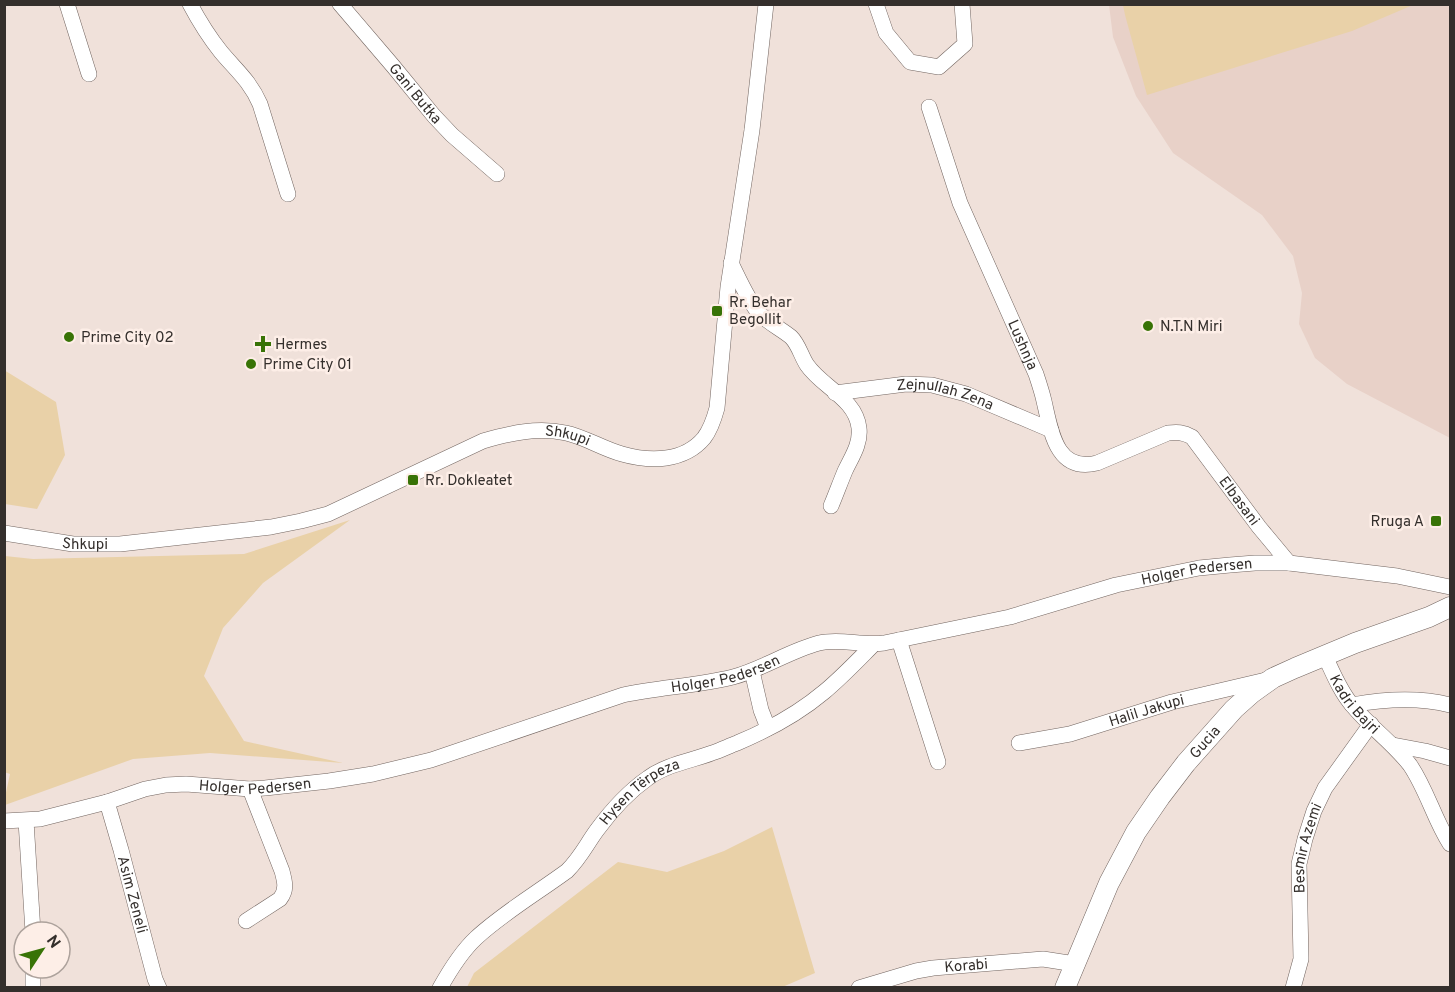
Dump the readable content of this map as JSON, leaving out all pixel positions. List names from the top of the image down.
{
  "streets": {
    "street": [
      "Gani Butka",
      "Lushnja",
      "Zejnullah Zena",
      "Shkupi",
      "Elbasani",
      "Holger Pedersen",
      "Kadri Bajri",
      "Halil Jakupi",
      "Gucia",
      "Hysen Tërpeza",
      "Besmir Azemi",
      "Asim Zeneli",
      "Korabi"
    ]
  },
  "crossings": [
    ["Lushnja", "Zejnullah Zena"],
    ["Lushnja", "Elbasani"],
    ["Elbasani", "Holger Pedersen"],
    ["Holger Pedersen", "Hysen Tërpeza"],
    ["Holger Pedersen", "Asim Zeneli"],
    ["Kadri Bajri", "Gucia"],
    ["Kadri Bajri", "Besmir Azemi"],
    ["Halil Jakupi", "Gucia"],
    ["Gucia", "Korabi"]
  ],
  "places": {
    "transit": ["Rr. Behar Begollit", "Rr. Dokleatet", "Rruga A"],
    "other": ["N.T.N Miri", "Prime City 02", "Prime City 01"],
    "health": ["Hermes"]
  },
  "north": "top right"
}
